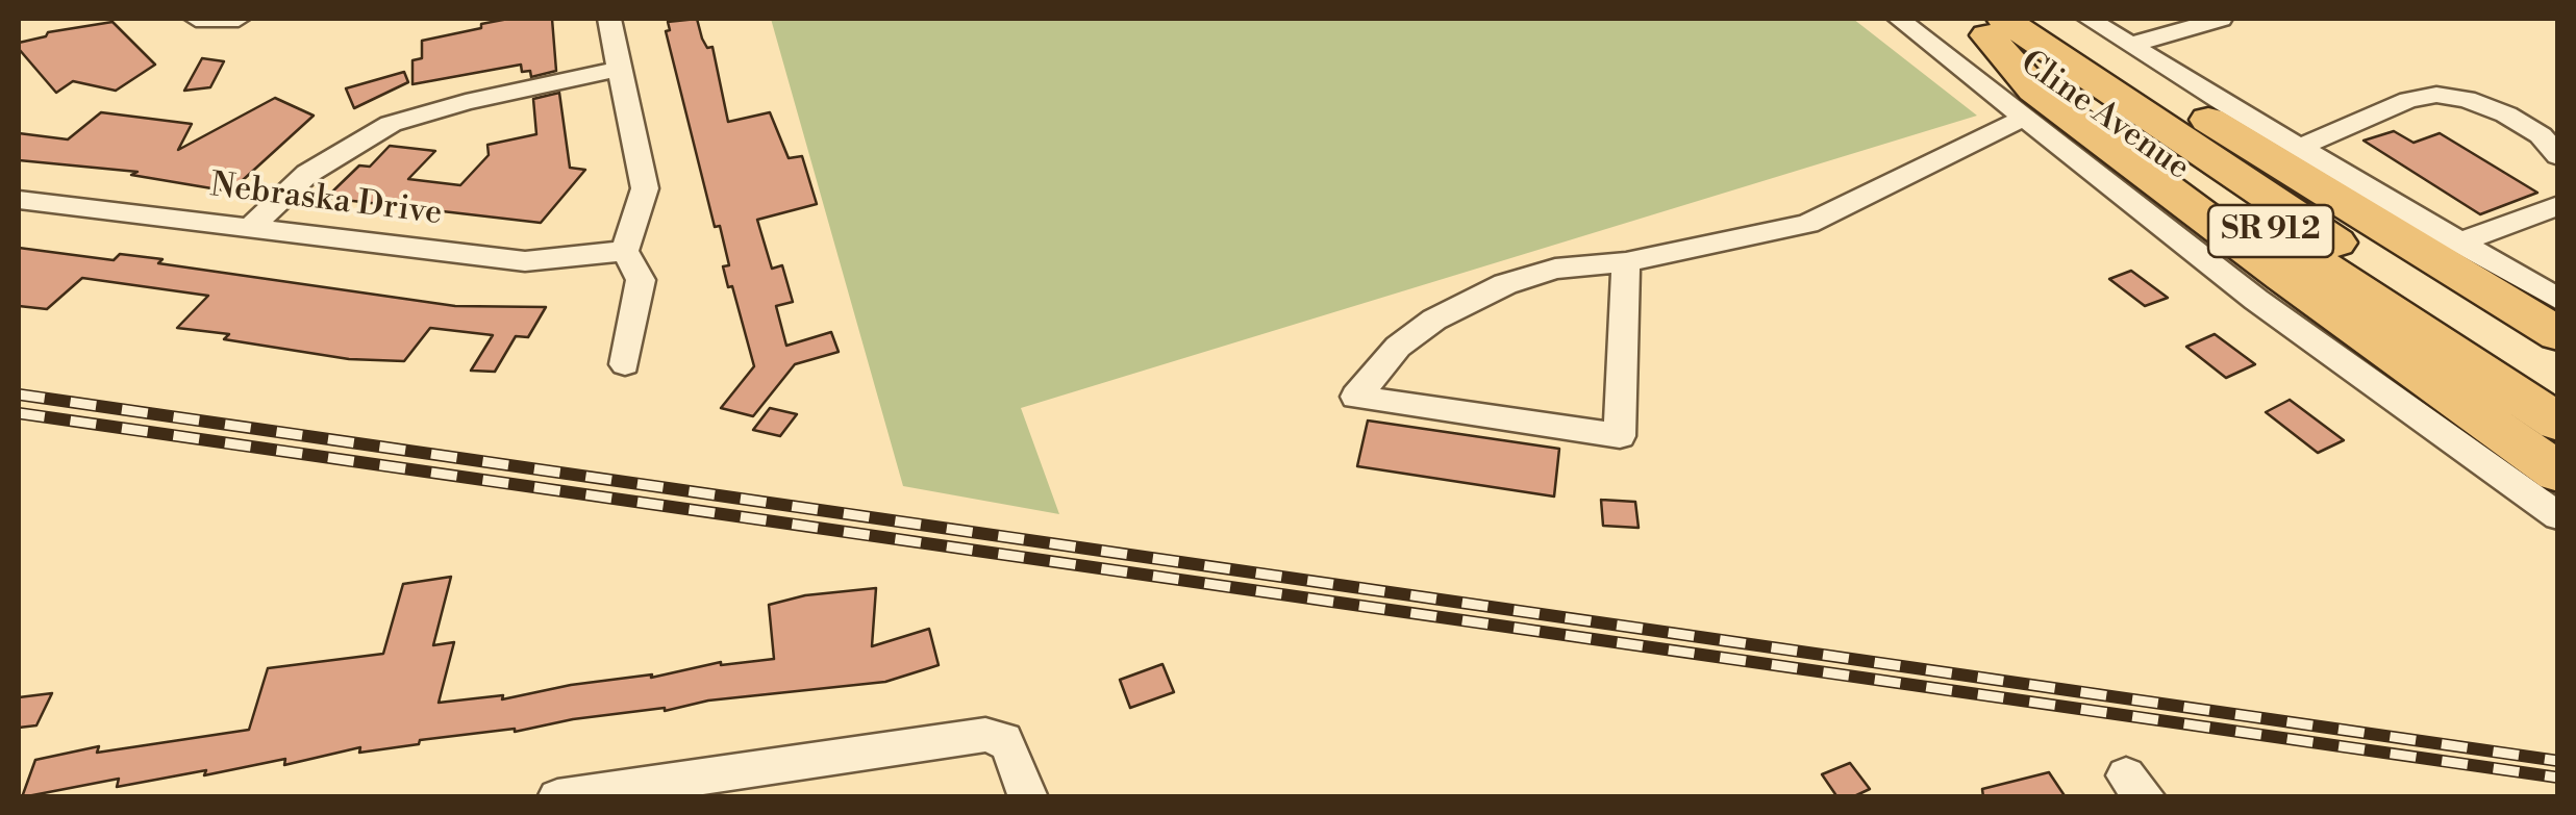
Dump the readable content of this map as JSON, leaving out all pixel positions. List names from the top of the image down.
{
  "streets": {
    "highway": ["Cline Avenue", "SR 912"],
    "street": ["Nebraska Drive"]
  }
}
